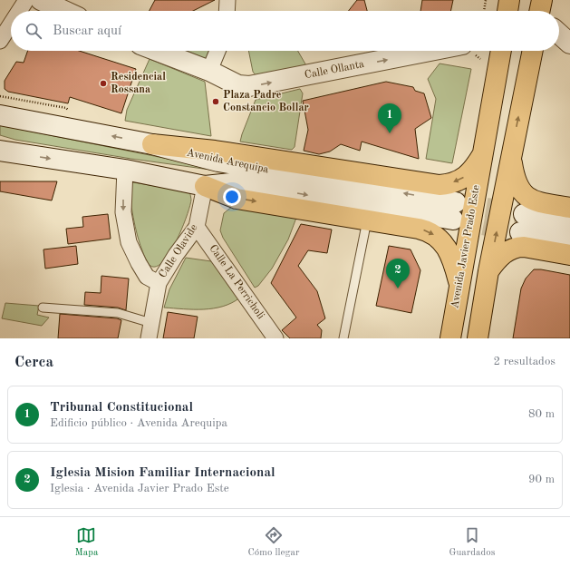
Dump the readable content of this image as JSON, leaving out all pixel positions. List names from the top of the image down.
{
  "streets": {
    "main road": ["Calle Ollanta", "Avenida Arequipa", "Avenida Javier Prado Este"],
    "street": ["Calle Olavide", "Calle La Perricholi"]
  },
  "crossings": [
    ["Avenida Arequipa", "Calle Olavide"],
    ["Calle Olavide", "Calle La Perricholi"]
  ],
  "places": ["Residencial Rossana", "Plaza Padre Constancio Bollar"],
  "page": {
    "search": "Buscar aquí",
    "pins": ["1", "2"],
    "heading": ["Cerca", "2 resultados"],
    "list": [
      {
        "mark": "1",
        "name": "Tribunal Constitucional",
        "note": "Edificio público · Avenida Arequipa",
        "value": "80 m"
      },
      {
        "mark": "2",
        "name": "Iglesia Mision Familiar Internacional",
        "note": "Iglesia · Avenida Javier Prado Este",
        "value": "90 m"
      }
    ],
    "nav": ["Mapa", "Cómo llegar", "Guardados"]
  }
}
